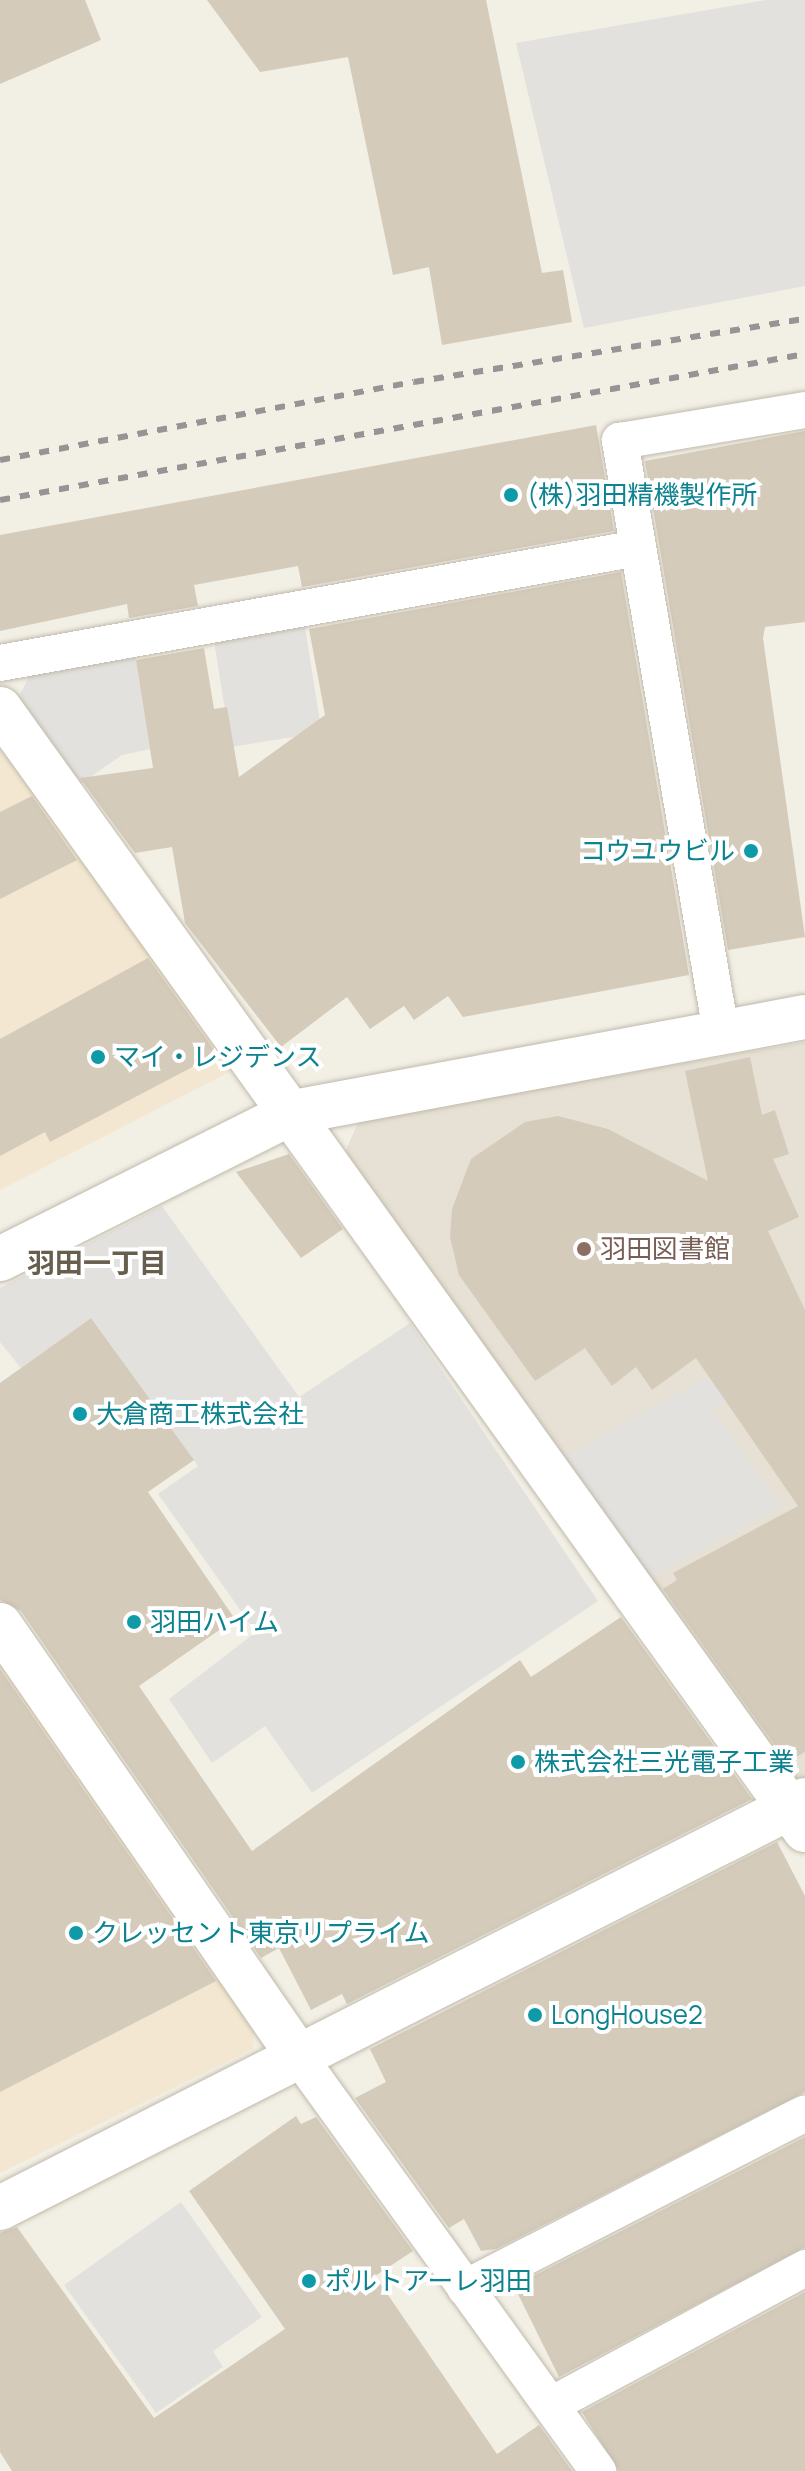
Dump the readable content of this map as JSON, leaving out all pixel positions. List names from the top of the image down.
{
  "districts": ["羽田一丁目"],
  "places": [
    "(株)羽田精機製作所",
    "コウユウビル",
    "マイ・レジデンス",
    "羽田図書館",
    "大倉商工株式会社",
    "羽田ハイム",
    "株式会社三光電子工業",
    "クレッセント東京リプライム",
    "LongHouse2",
    "ポルトアーレ羽田"
  ]
}
